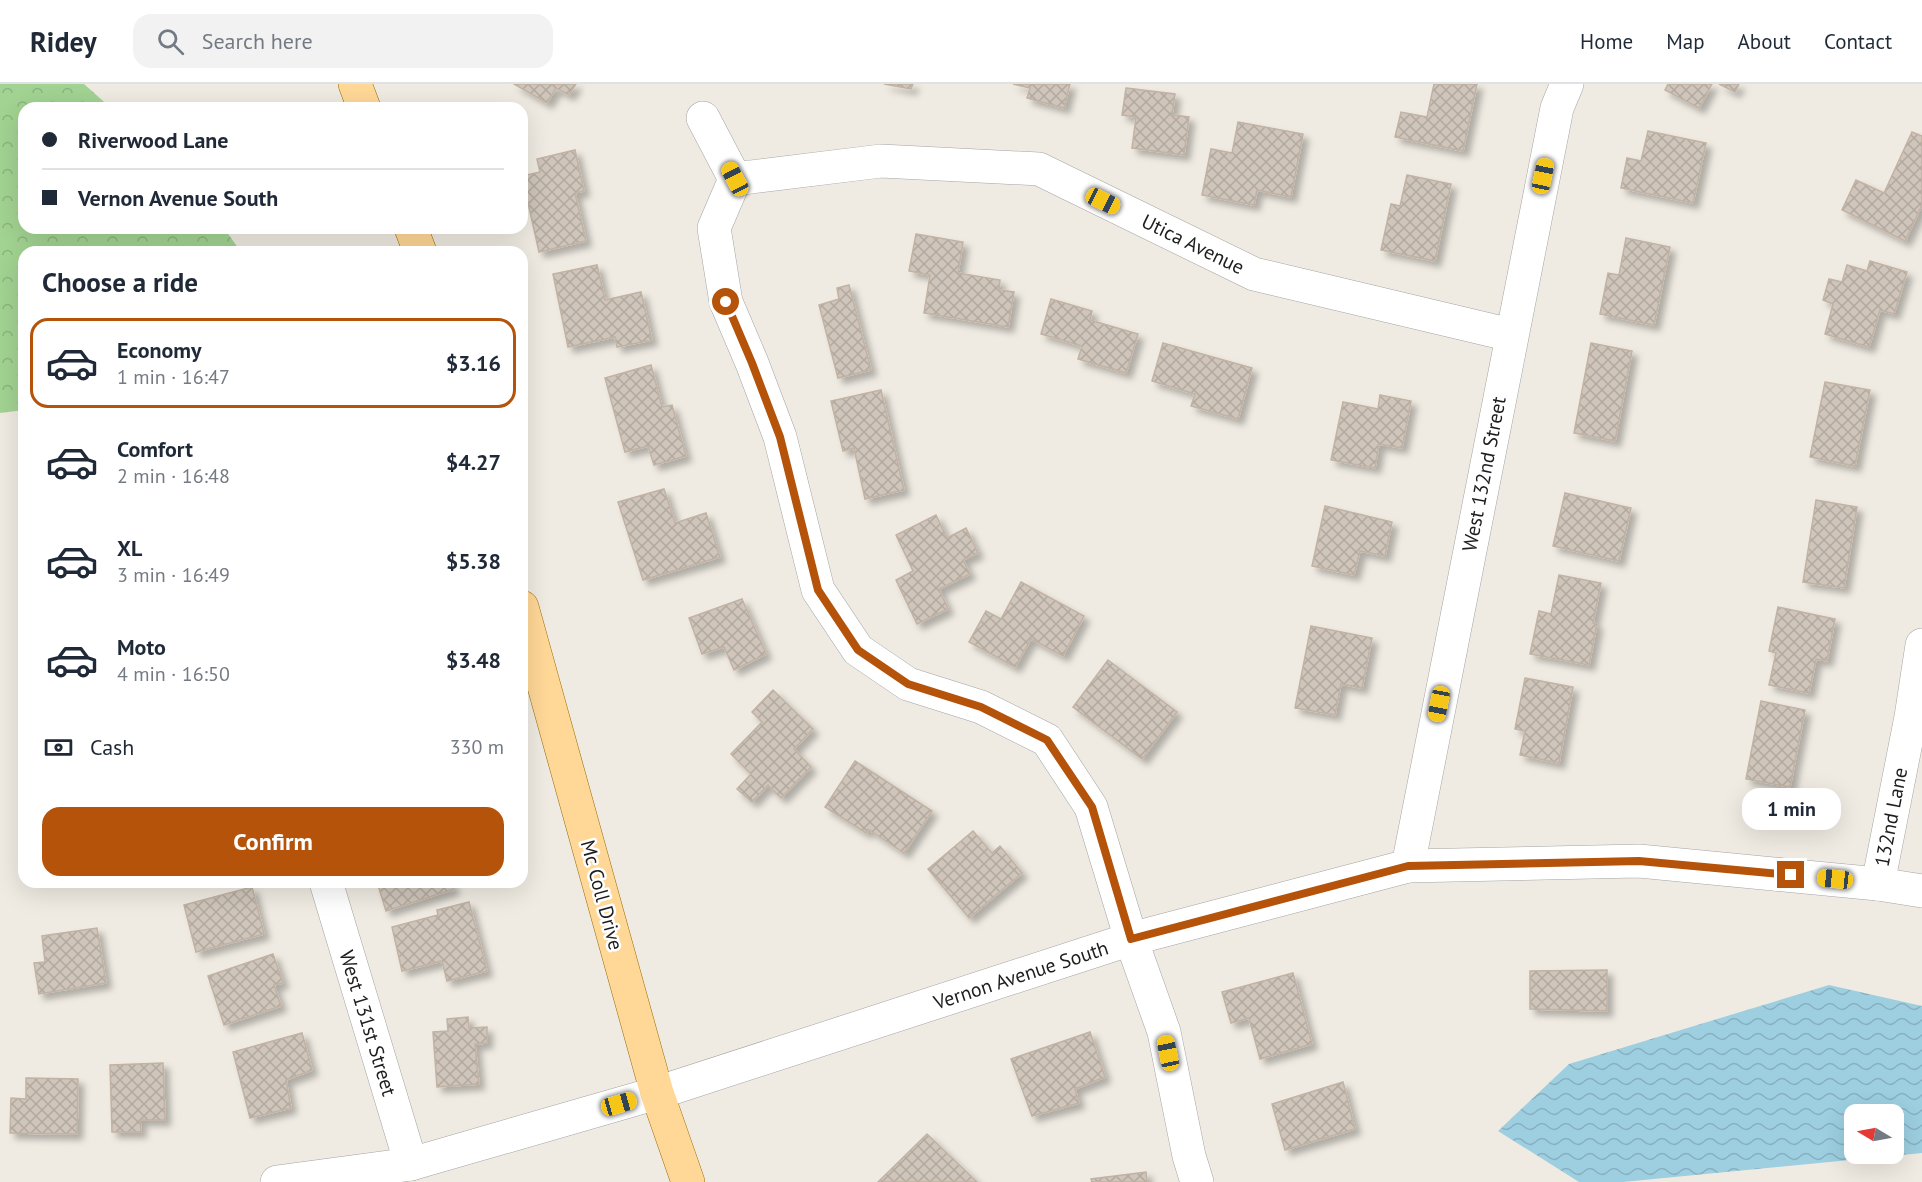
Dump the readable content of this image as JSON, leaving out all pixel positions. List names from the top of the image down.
{
  "streets": {
    "main road": ["Mc Coll Drive"],
    "street": [
      "Utica Avenue",
      "West 132nd Street",
      "132nd Lane",
      "Vernon Avenue South",
      "West 131st Street"
    ]
  },
  "crossings": [
    ["Utica Avenue", "West 132nd Street"],
    ["West 132nd Street", "Vernon Avenue South"],
    ["132nd Lane", "Vernon Avenue South"],
    ["Mc Coll Drive", "Vernon Avenue South"],
    ["Vernon Avenue South", "West 131st Street"]
  ],
  "north": "left",
  "page": {
    "header": "Ridey",
    "search": "Search here",
    "nav": [
      "Home",
      "Map",
      "About",
      "Contact"
    ],
    "banner": ["Riverwood Lane", "Vernon Avenue South"],
    "heading": "Choose a ride",
    "list": [
      {
        "name": "Economy",
        "note": "1 min · 16:47",
        "value": "$3.16"
      },
      {
        "name": "Comfort",
        "note": "2 min · 16:48",
        "value": "$4.27"
      },
      {
        "name": "XL",
        "note": "3 min · 16:49",
        "value": "$5.38"
      },
      {
        "name": "Moto",
        "note": "4 min · 16:50",
        "value": "$3.48"
      }
    ],
    "pay": ["Cash", "330 m"],
    "bubble": "1 min",
    "buttons": "Confirm"
  }
}
